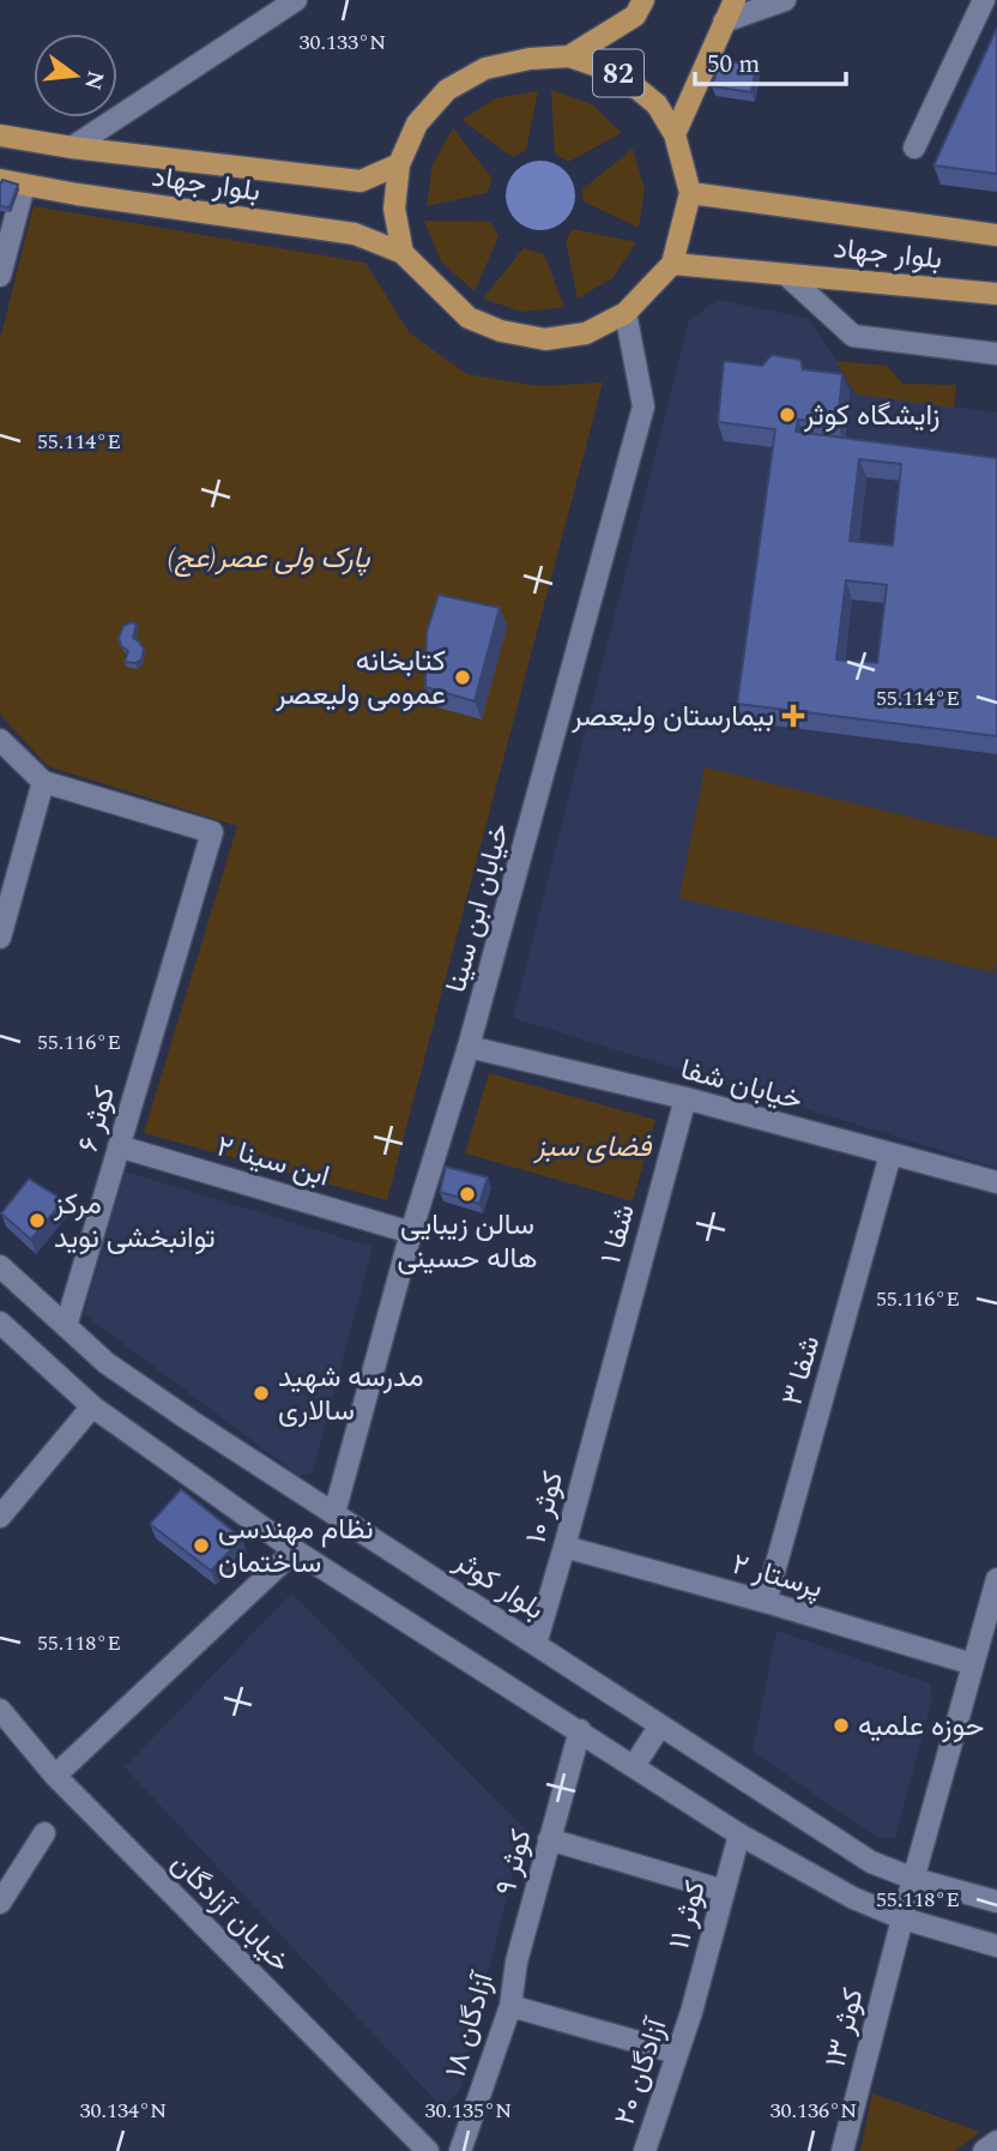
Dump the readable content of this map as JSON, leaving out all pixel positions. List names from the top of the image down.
{
  "streets": {
    "main road": ["82", "بلوار جهاد"],
    "street": [
      "خیابان ابن سینا",
      "خیابان شفا",
      "کوثر ۶",
      "ابن سینا ۲",
      "شفا ۱",
      "شفا ۳",
      "کوثر ۱۰",
      "پرستار ۲",
      "بلوار کوثر",
      "کوثر ۹",
      "خیابان آزادگان",
      "کوثر ۱۱",
      "آزادگان ۱۸",
      "کوثر ۱۳",
      "آزادگان ۲۰"
    ]
  },
  "crossings": [
    ["82", "بلوار جهاد"],
    ["82", "خیابان ابن سینا"],
    ["بلوار جهاد", "خیابان ابن سینا"],
    ["خیابان ابن سینا", "خیابان شفا"],
    ["خیابان ابن سینا", "ابن سینا ۲"],
    ["خیابان ابن سینا", "بلوار کوثر"],
    ["خیابان شفا", "شفا ۱"],
    ["خیابان شفا", "شفا ۳"],
    ["کوثر ۶", "ابن سینا ۲"],
    ["کوثر ۶", "بلوار کوثر"],
    ["شفا ۱", "کوثر ۱۰"],
    ["شفا ۳", "پرستار ۲"],
    ["کوثر ۱۰", "پرستار ۲"],
    ["کوثر ۱۰", "بلوار کوثر"],
    ["پرستار ۲", "کوثر ۱۳"],
    ["بلوار کوثر", "کوثر ۱۳"],
    ["کوثر ۹", "آزادگان ۱۸"],
    ["کوثر ۱۱", "آزادگان ۲۰"]
  ],
  "parks": ["پارک ولی عصر(عج)", "فضای سبز"],
  "places": {
    "other": [
      "زایشگاه کوثر",
      "کتابخانه عمومی ولیعصر",
      "سالن زیبایی هاله حسینی",
      "مرکز توانبخشی نوید",
      "مدرسه شهید سالاری",
      "نظام مهندسی ساختمان",
      "حوزه علمیه"
    ],
    "health": ["بیمارستان ولیعصر"]
  },
  "scale_bar": "50 m",
  "north": "right",
  "coordinates": [
    "30.133°N",
    "55.114°E",
    "55.116°E",
    "55.118°E",
    "30.134°N",
    "30.135°N",
    "30.136°N"
  ]
}
